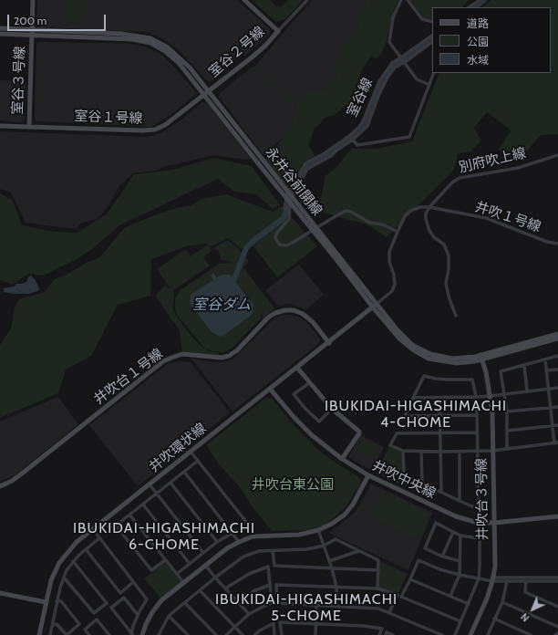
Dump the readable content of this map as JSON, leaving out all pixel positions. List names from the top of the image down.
{
  "streets": {
    "street": [
      "室谷２号線",
      "室谷３号線",
      "室谷線",
      "室谷１号線",
      "別府吹上線",
      "永井谷前開線",
      "井吹１号線",
      "井吹台１号線",
      "井吹環状線",
      "井吹中央線",
      "井吹台３号線"
    ]
  },
  "crossings": [
    ["室谷２号線", "室谷１号線"],
    ["室谷２号線", "永井谷前開線"],
    ["室谷３号線", "室谷１号線"],
    ["室谷３号線", "永井谷前開線"],
    ["室谷１号線", "永井谷前開線"],
    ["別府吹上線", "井吹１号線"],
    ["永井谷前開線", "井吹環状線"],
    ["永井谷前開線", "井吹台３号線"],
    ["井吹台１号線", "井吹環状線"],
    ["井吹環状線", "井吹中央線"],
    ["井吹中央線", "井吹台３号線"]
  ],
  "districts": ["IBUKIDAI-HIGASHIMACHI 4-CHOME", "IBUKIDAI-HIGASHIMACHI 6-CHOME", "IBUKIDAI-HIGASHIMACHI 5-CHOME"],
  "water": ["室谷ダム"],
  "parks": ["井吹台東公園"],
  "legend": ["道路", "公園", "水域"],
  "scale_bar": "200 m",
  "north": "bottom left"
}
